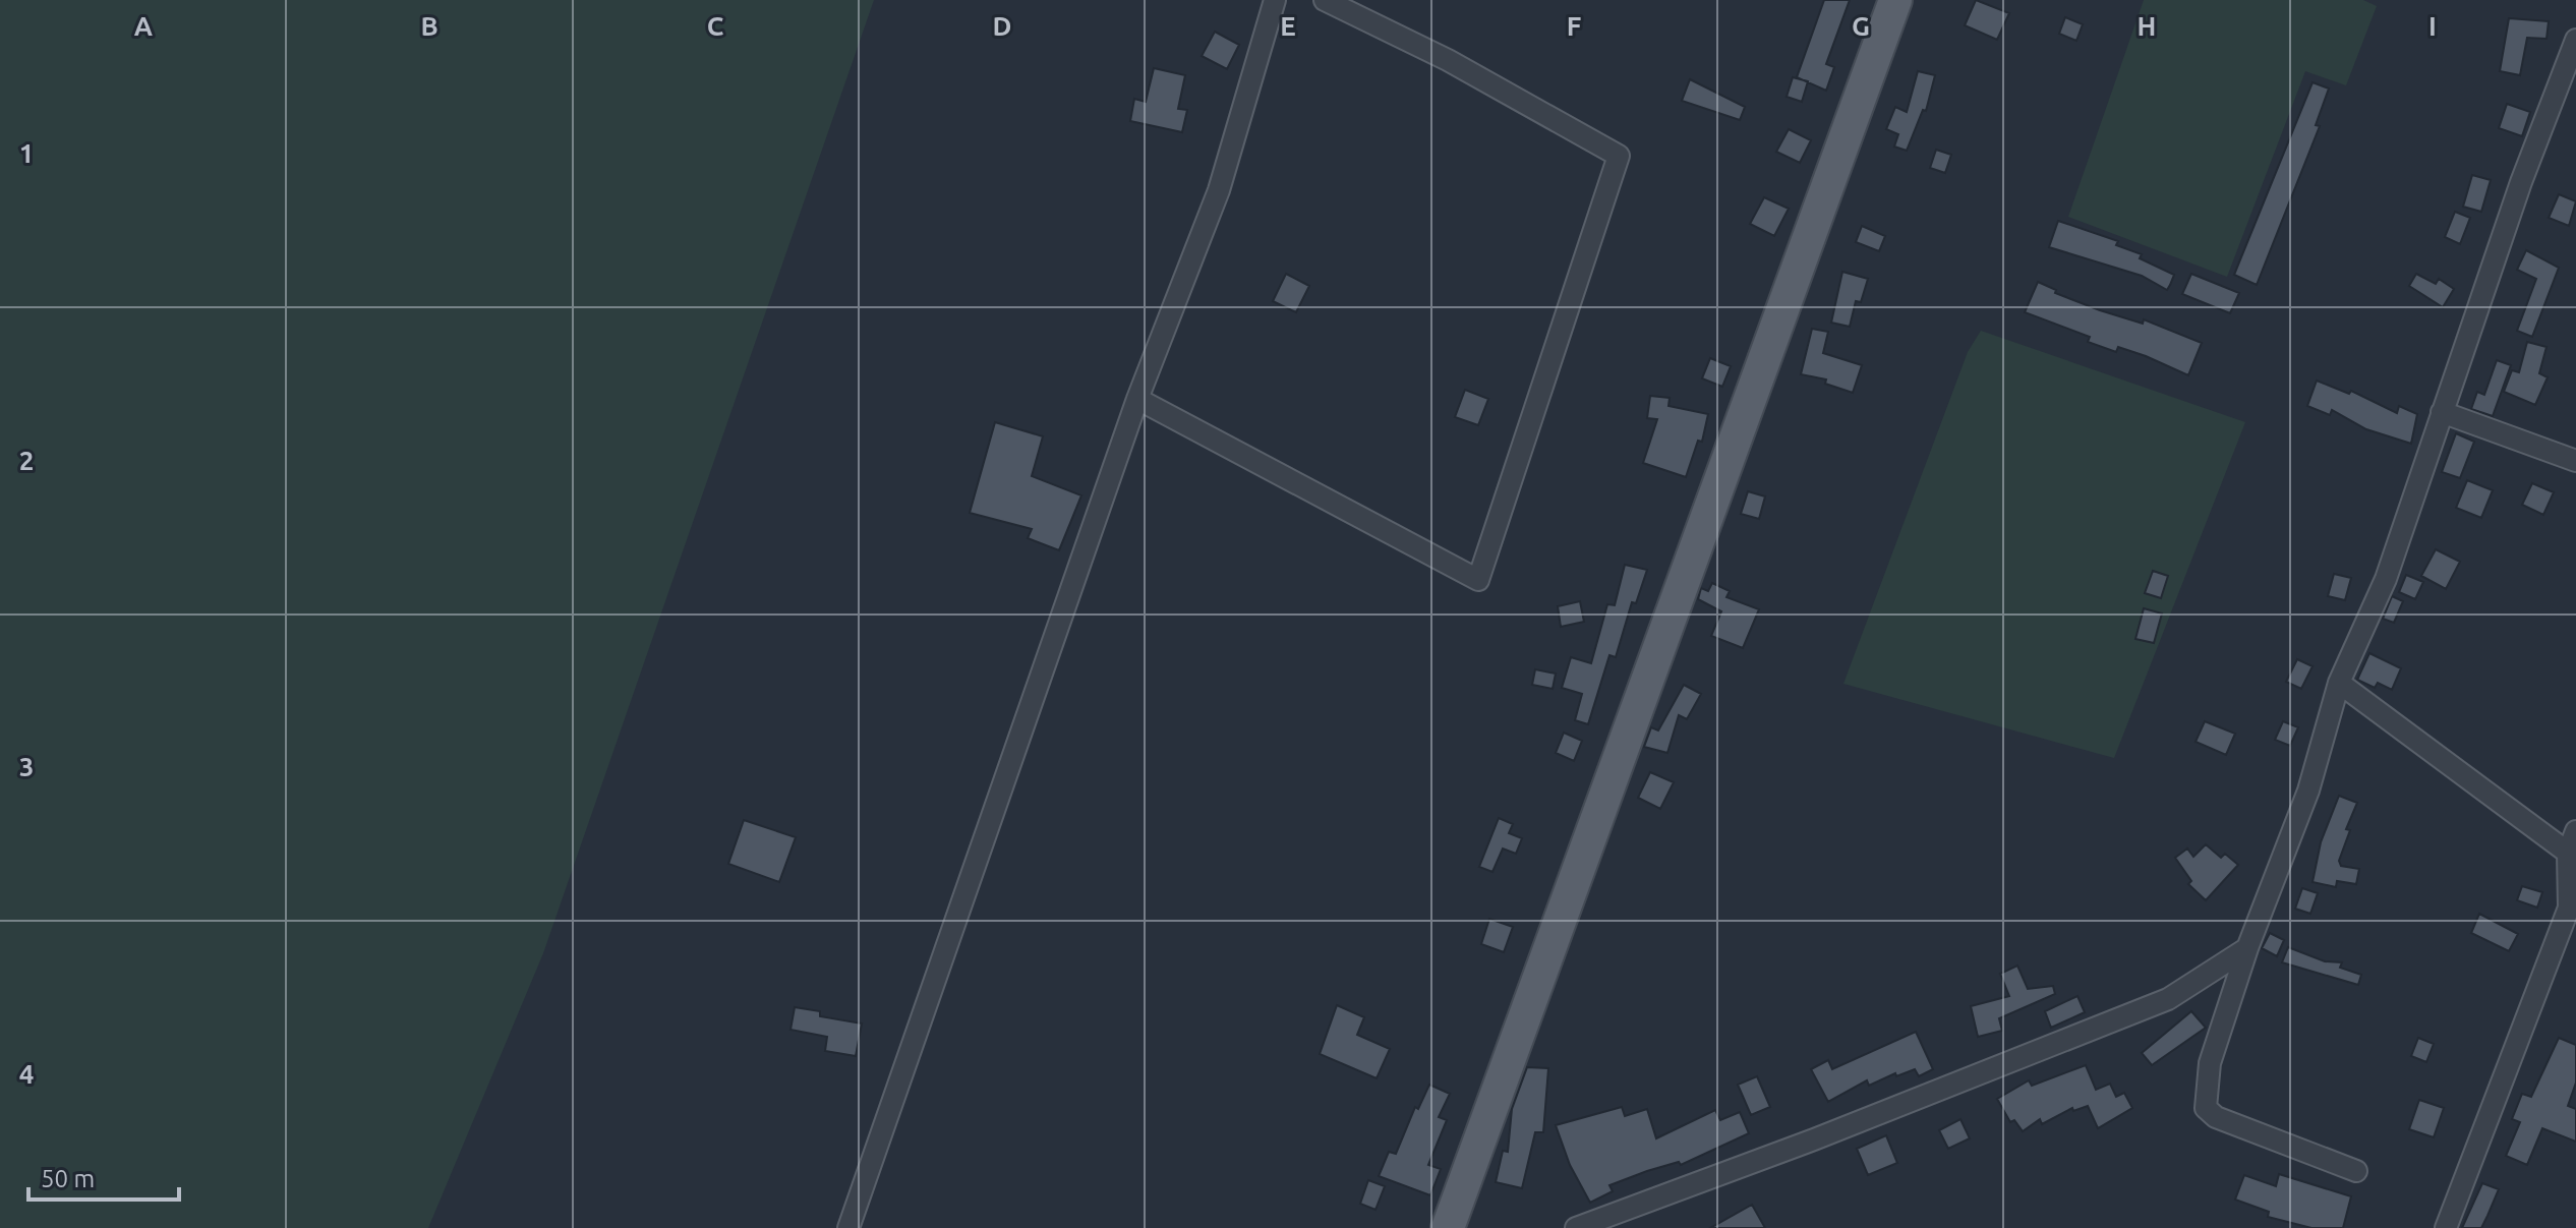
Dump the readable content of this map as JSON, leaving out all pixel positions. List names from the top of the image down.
{
  "scale_bar": "50 m",
  "grid": {
    "columns": [
      "A",
      "B",
      "C",
      "D",
      "E",
      "F",
      "G",
      "H",
      "I"
    ],
    "rows": [
      "1",
      "2",
      "3",
      "4"
    ]
  }
}
